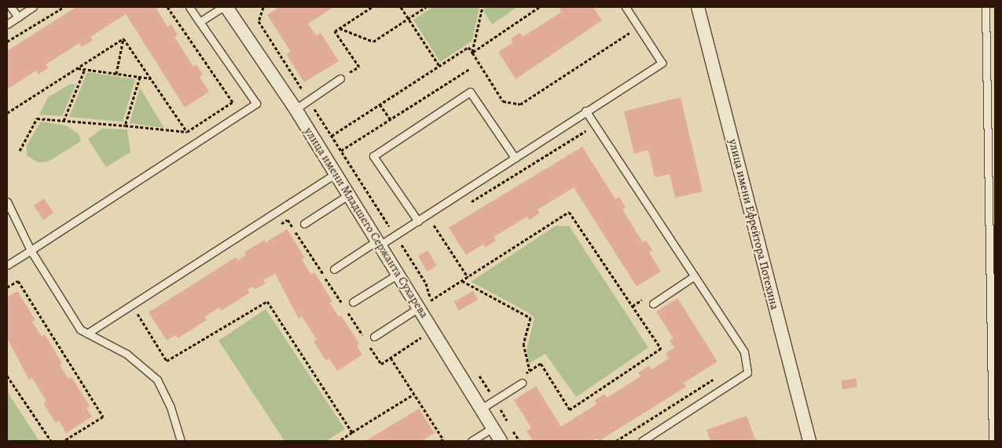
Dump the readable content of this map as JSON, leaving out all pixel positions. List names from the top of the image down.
{
  "streets": {
    "street": ["улица имени Младшего Сержанта Сухарева", "улица имени Ефрейтора Потехина"]
  }
}
